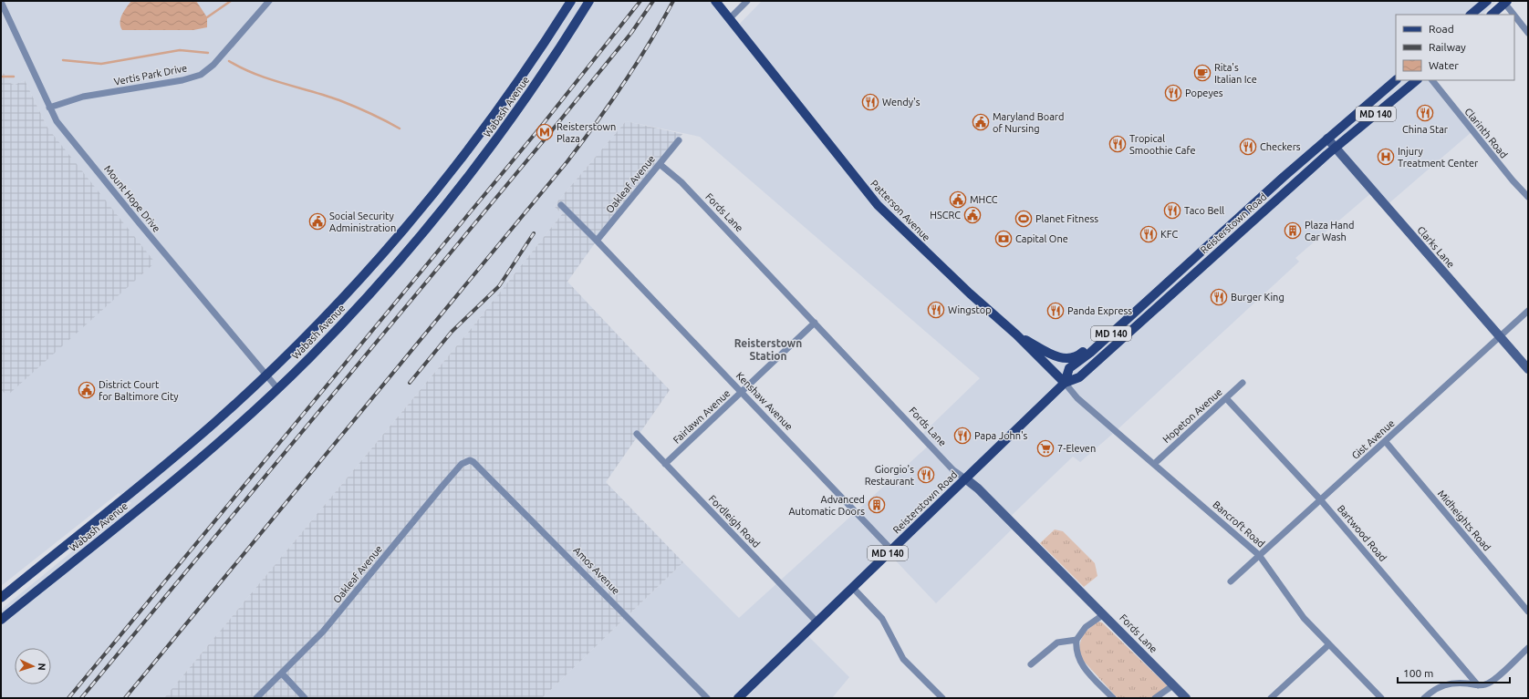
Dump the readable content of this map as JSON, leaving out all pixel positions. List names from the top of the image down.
{
  "streets": {
    "main road": [
      "Wabash Avenue",
      "MD 140",
      "Patterson Avenue",
      "Reisterstown Road"
    ],
    "street": [
      "Vertis Park Drive",
      "Clarinth Road",
      "Oakleaf Avenue",
      "Mount Hope Drive",
      "Fords Lane",
      "Clarks Lane",
      "Kenshaw Avenue",
      "Hopeton Avenue",
      "Fairlawn Avenue",
      "Gist Avenue",
      "Midheights Road",
      "Fordleigh Road",
      "Bancroft Road",
      "Bartwood Road",
      "Amos Avenue"
    ]
  },
  "crossings": [
    ["Vertis Park Drive", "Mount Hope Drive"],
    ["Wabash Avenue", "Mount Hope Drive"],
    ["Oakleaf Avenue", "Fords Lane"],
    ["Oakleaf Avenue", "Kenshaw Avenue"],
    ["Oakleaf Avenue", "Amos Avenue"],
    ["Patterson Avenue", "Reisterstown Road"],
    ["Patterson Avenue", "Bancroft Road"],
    ["Fords Lane", "Reisterstown Road"],
    ["Fords Lane", "Fairlawn Avenue"],
    ["Reisterstown Road", "Clarks Lane"],
    ["Reisterstown Road", "Kenshaw Avenue"],
    ["Reisterstown Road", "Fordleigh Road"],
    ["Reisterstown Road", "Bancroft Road"],
    ["Clarks Lane", "Gist Avenue"],
    ["Kenshaw Avenue", "Fairlawn Avenue"],
    ["Hopeton Avenue", "Bancroft Road"],
    ["Hopeton Avenue", "Bartwood Road"],
    ["Fairlawn Avenue", "Fordleigh Road"],
    ["Gist Avenue", "Midheights Road"],
    ["Gist Avenue", "Bancroft Road"],
    ["Gist Avenue", "Bartwood Road"]
  ],
  "districts": ["Reisterstown Station"],
  "places": {
    "cafe": ["Rita's Italian Ice"],
    "restaurant": [
      "Popeyes",
      "Wendy's",
      "China Star",
      "Tropical Smoothie Cafe",
      "Checkers",
      "Taco Bell",
      "KFC",
      "Burger King",
      "Wingstop",
      "Panda Express",
      "Papa John's",
      "Giorgio's Restaurant"
    ],
    "public building": [
      "Maryland Board of Nursing",
      "MHCC",
      "HSCRC",
      "Social Security Administration",
      "District Court for Baltimore City"
    ],
    "metro station": ["Reisterstown Plaza"],
    "hospital": ["Injury Treatment Center"],
    "sports": ["Planet Fitness"],
    "building": ["Plaza Hand Car Wash", "Advanced Automatic Doors"],
    "bank": ["Capital One"],
    "supermarket": ["7-Eleven"]
  },
  "legend": ["Road", "Railway", "Water"],
  "scale_bar": "100 m",
  "north": "right"
}
